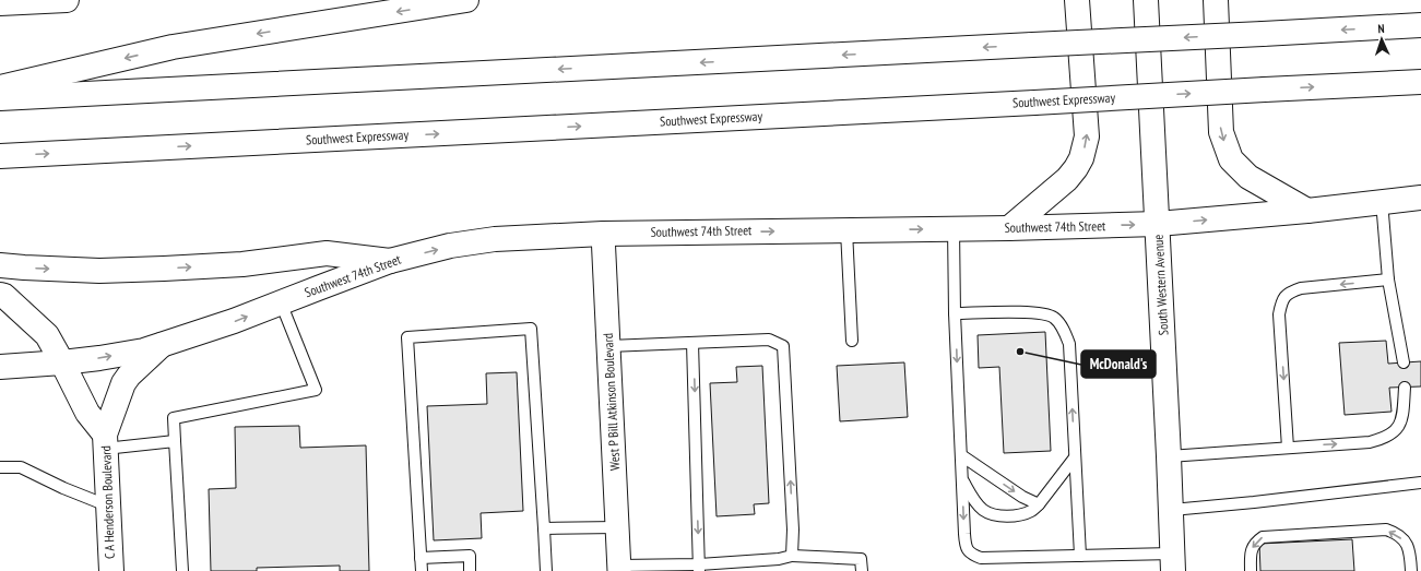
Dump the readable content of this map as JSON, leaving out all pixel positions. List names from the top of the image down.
{
  "streets": {
    "main road": [
      "Southwest Expressway",
      "Southwest 74th Street",
      "South Western Avenue",
      "C A Henderson Boulevard"
    ],
    "street": ["West P Bill Atkinson Boulevard"]
  },
  "crossings": [
    ["Southwest 74th Street", "South Western Avenue"],
    ["Southwest 74th Street", "West P Bill Atkinson Boulevard"],
    ["Southwest 74th Street", "C A Henderson Boulevard"]
  ],
  "places": ["McDonald's"],
  "north": "top"
}
